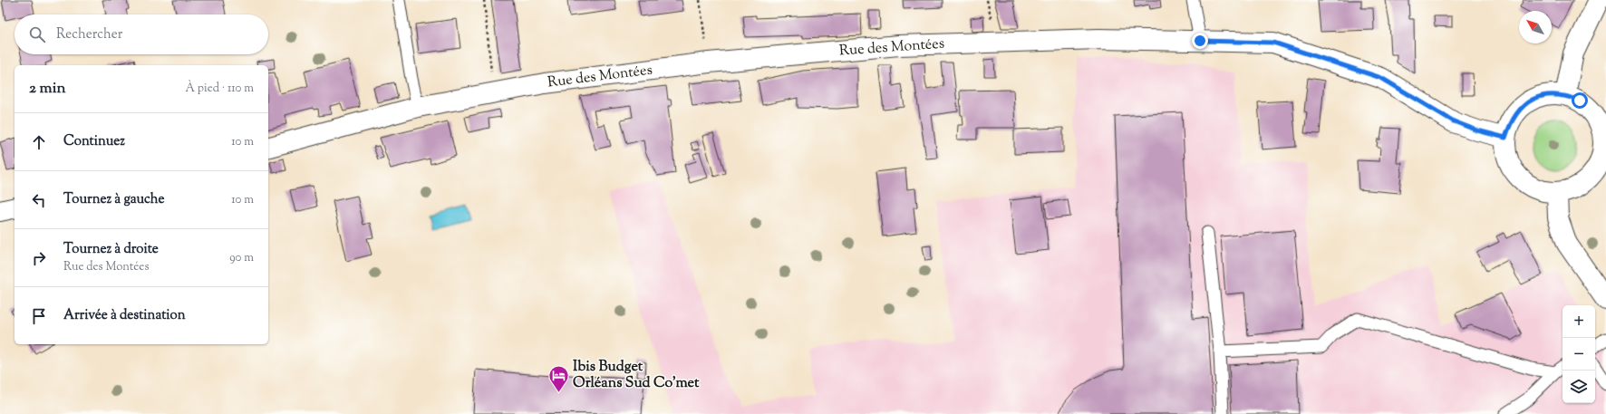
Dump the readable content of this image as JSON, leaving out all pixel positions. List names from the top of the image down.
{
  "streets": {
    "street": ["Rue des Montées"]
  },
  "places": {
    "hotel": ["Ibis Budget Orléans Sud Co'met"]
  },
  "north": "top left",
  "page": {
    "search": "Rechercher",
    "heading": ["2 min", "À pied · 110 m"],
    "list": [
      ["Continuez", "10 m"],
      ["Tournez à gauche", "10 m"],
      ["Tournez à droite", "Rue des Montées", "90 m"],
      "Arrivée à destination"
    ],
    "map_buttons": ["+", "−"]
  }
}
